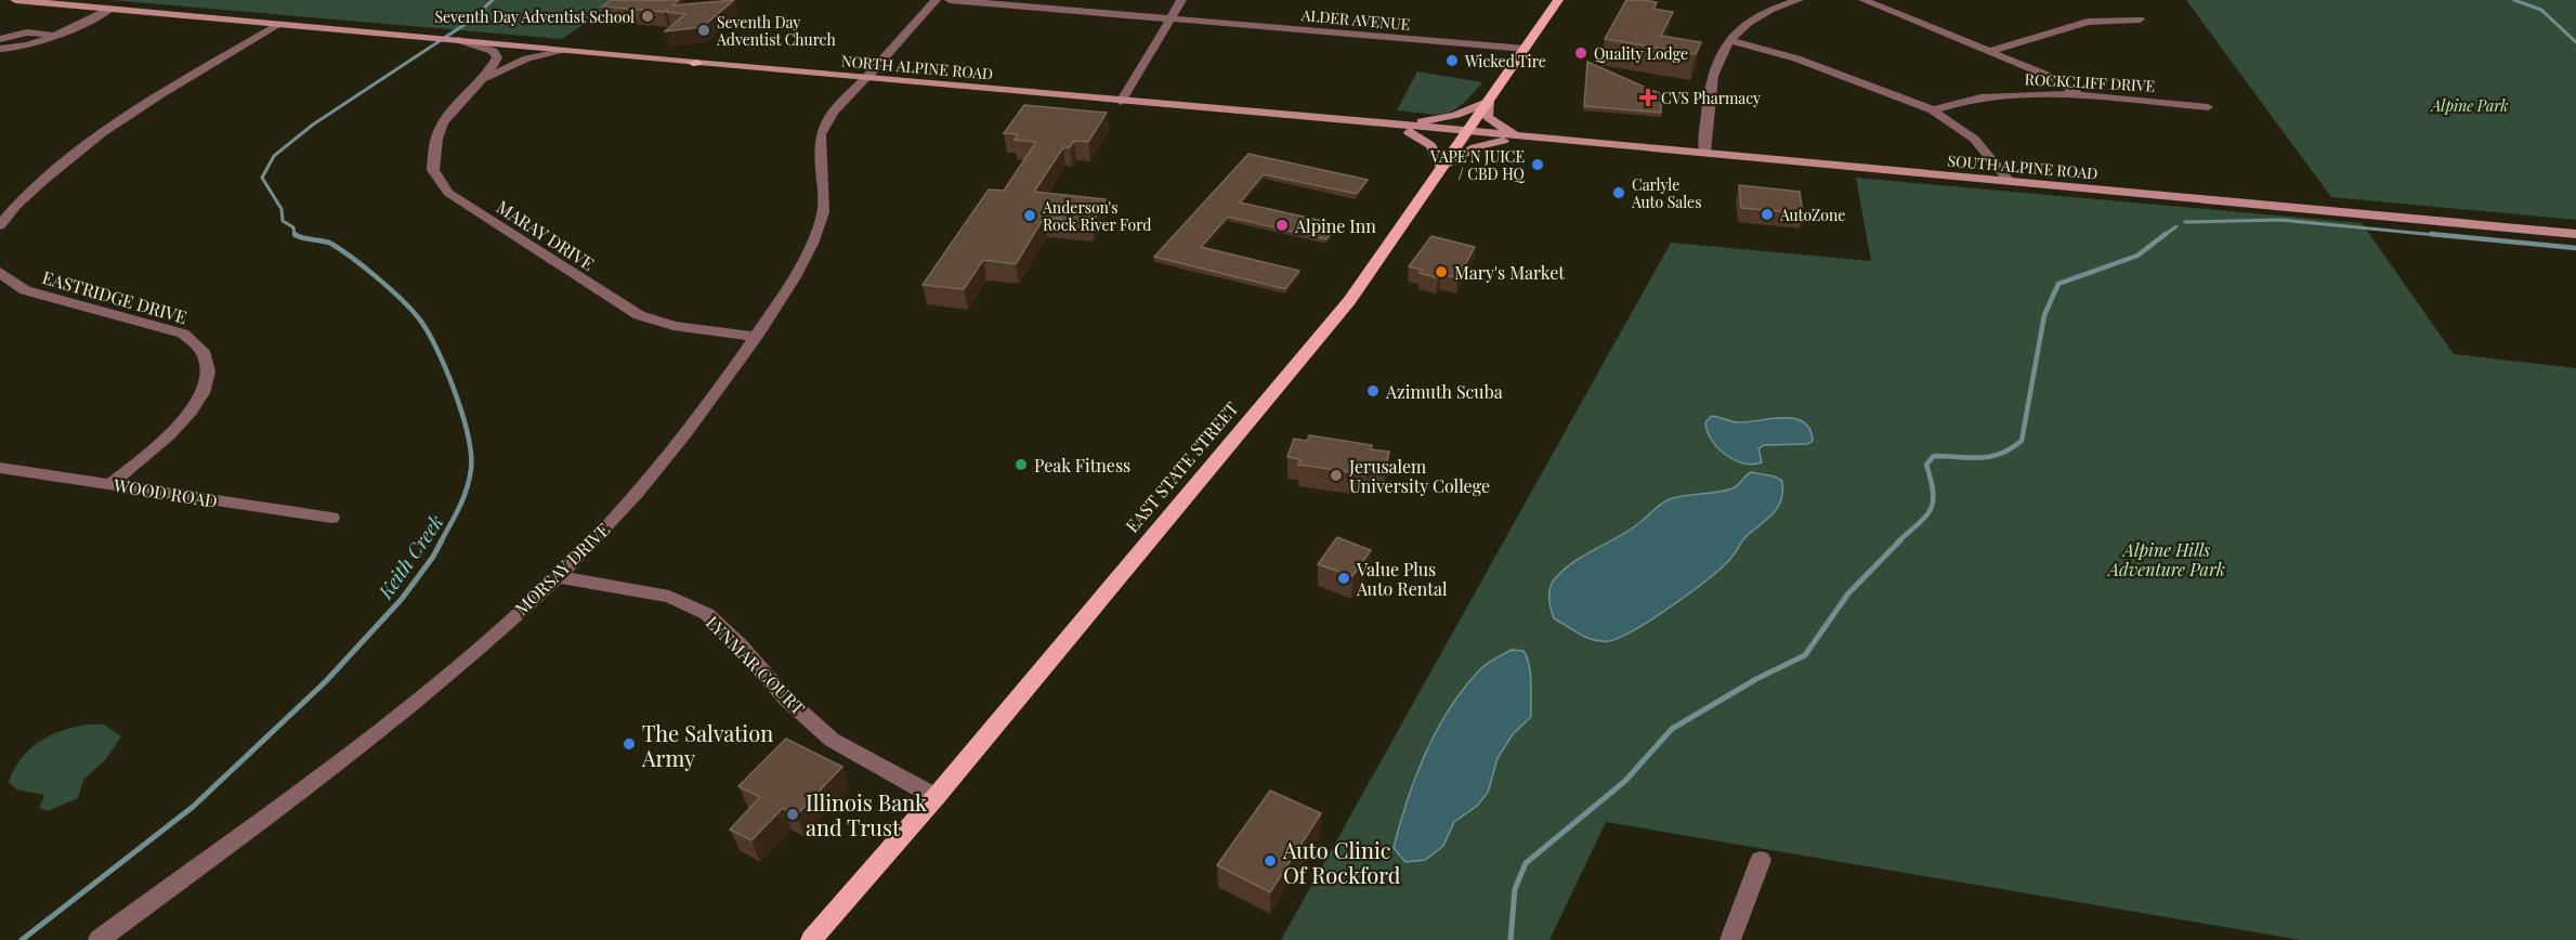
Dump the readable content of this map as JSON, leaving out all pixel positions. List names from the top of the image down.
{
  "streets": {
    "main road": ["NORTH ALPINE ROAD", "SOUTH ALPINE ROAD", "EAST STATE STREET"],
    "street": [
      "ALDER AVENUE",
      "ROCKCLIFF DRIVE",
      "MARAY DRIVE",
      "EASTRIDGE DRIVE",
      "WOOD ROAD",
      "MORSAY DRIVE",
      "LYNMAR COURT"
    ]
  },
  "crossings": [
    ["ALDER AVENUE", "EAST STATE STREET"],
    ["NORTH ALPINE ROAD", "SOUTH ALPINE ROAD"],
    ["NORTH ALPINE ROAD", "EAST STATE STREET"],
    ["NORTH ALPINE ROAD", "MORSAY DRIVE"],
    ["SOUTH ALPINE ROAD", "EAST STATE STREET"],
    ["MARAY DRIVE", "MORSAY DRIVE"],
    ["EASTRIDGE DRIVE", "WOOD ROAD"],
    ["EAST STATE STREET", "LYNMAR COURT"],
    ["MORSAY DRIVE", "LYNMAR COURT"]
  ],
  "water": ["Keith Creek"],
  "parks": ["Alpine Park", "Alpine Hills Adventure Park"],
  "places": {
    "other": [
      "Seventh Day Adventist School",
      "Seventh Day Adventist Church",
      "Quality Lodge",
      "Wicked Tire",
      "VAPE N JUICE / CBD HQ",
      "Carlyle Auto Sales",
      "AutoZone",
      "Anderson's Rock River Ford",
      "Alpine Inn",
      "Mary's Market",
      "Azimuth Scuba",
      "Peak Fitness",
      "Jerusalem University College",
      "Value Plus Auto Rental",
      "The Salvation Army",
      "Illinois Bank and Trust",
      "Auto Clinic Of Rockford"
    ],
    "health": ["CVS Pharmacy"]
  }
}
